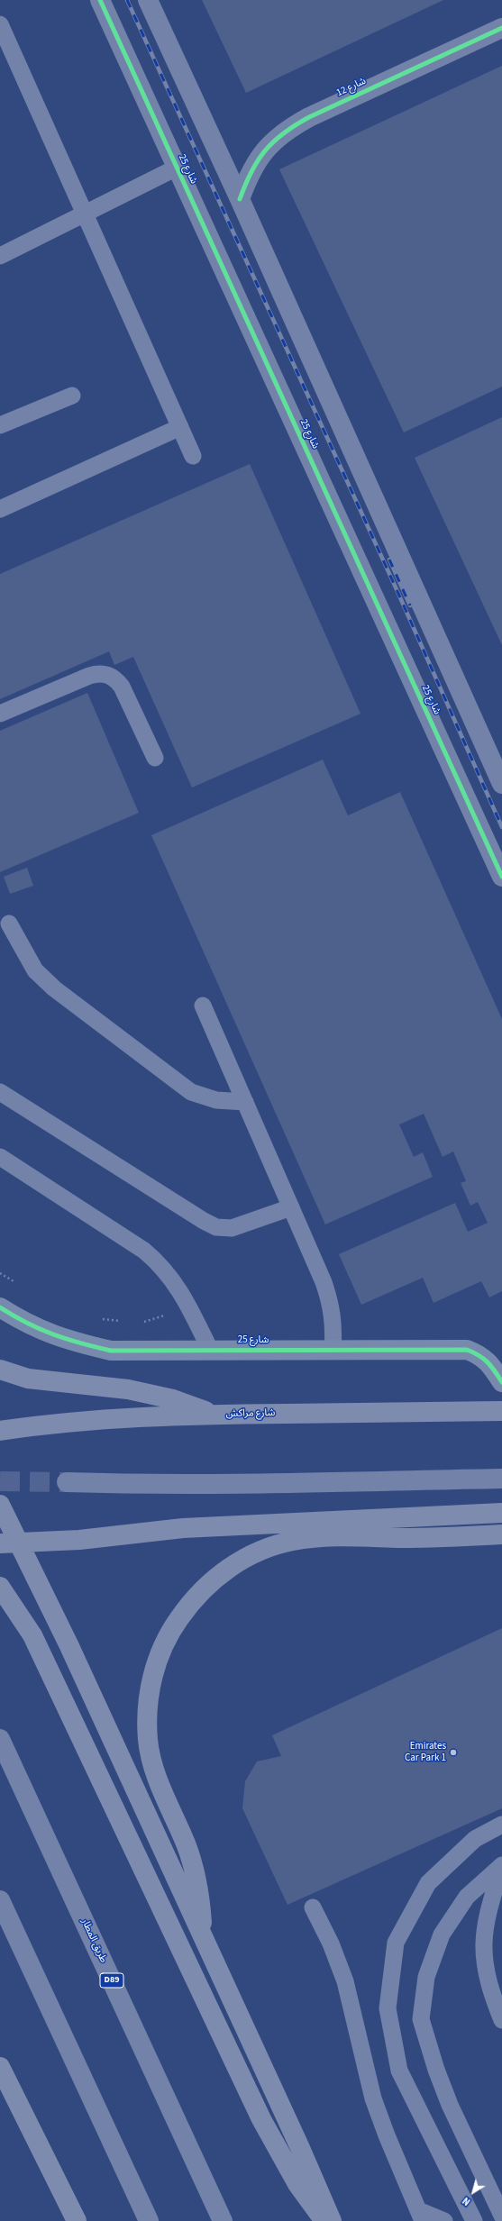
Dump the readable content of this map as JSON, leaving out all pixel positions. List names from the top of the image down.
{
  "streets": {
    "highway": ["طريق المطار", "D89"],
    "main road": ["شارع مراكش"],
    "street": ["شارع 12", "شارع 25"]
  },
  "places": ["Emirates Car Park 1"],
  "north": "bottom left"
}
